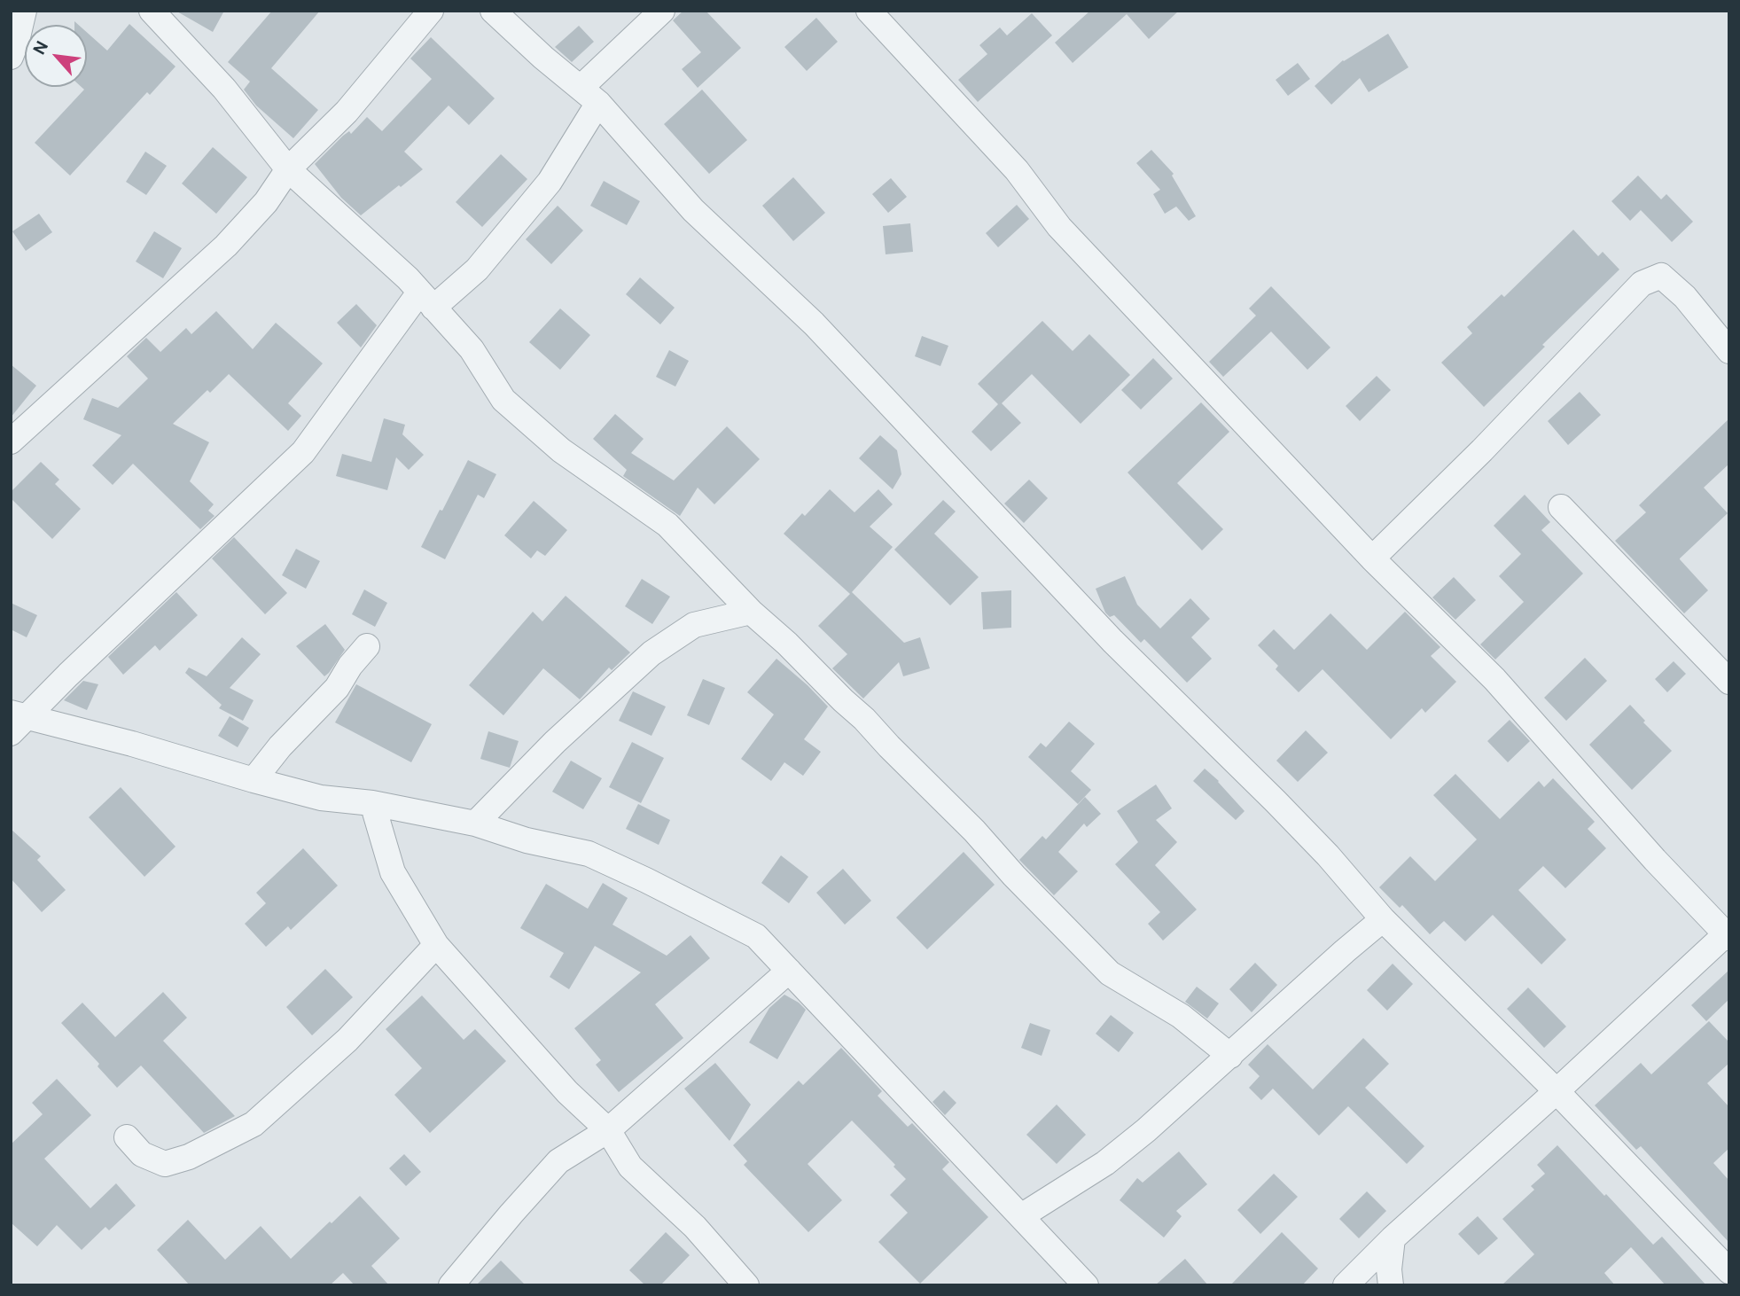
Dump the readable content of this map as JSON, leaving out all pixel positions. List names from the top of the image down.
{
  "north": "top left"
}
